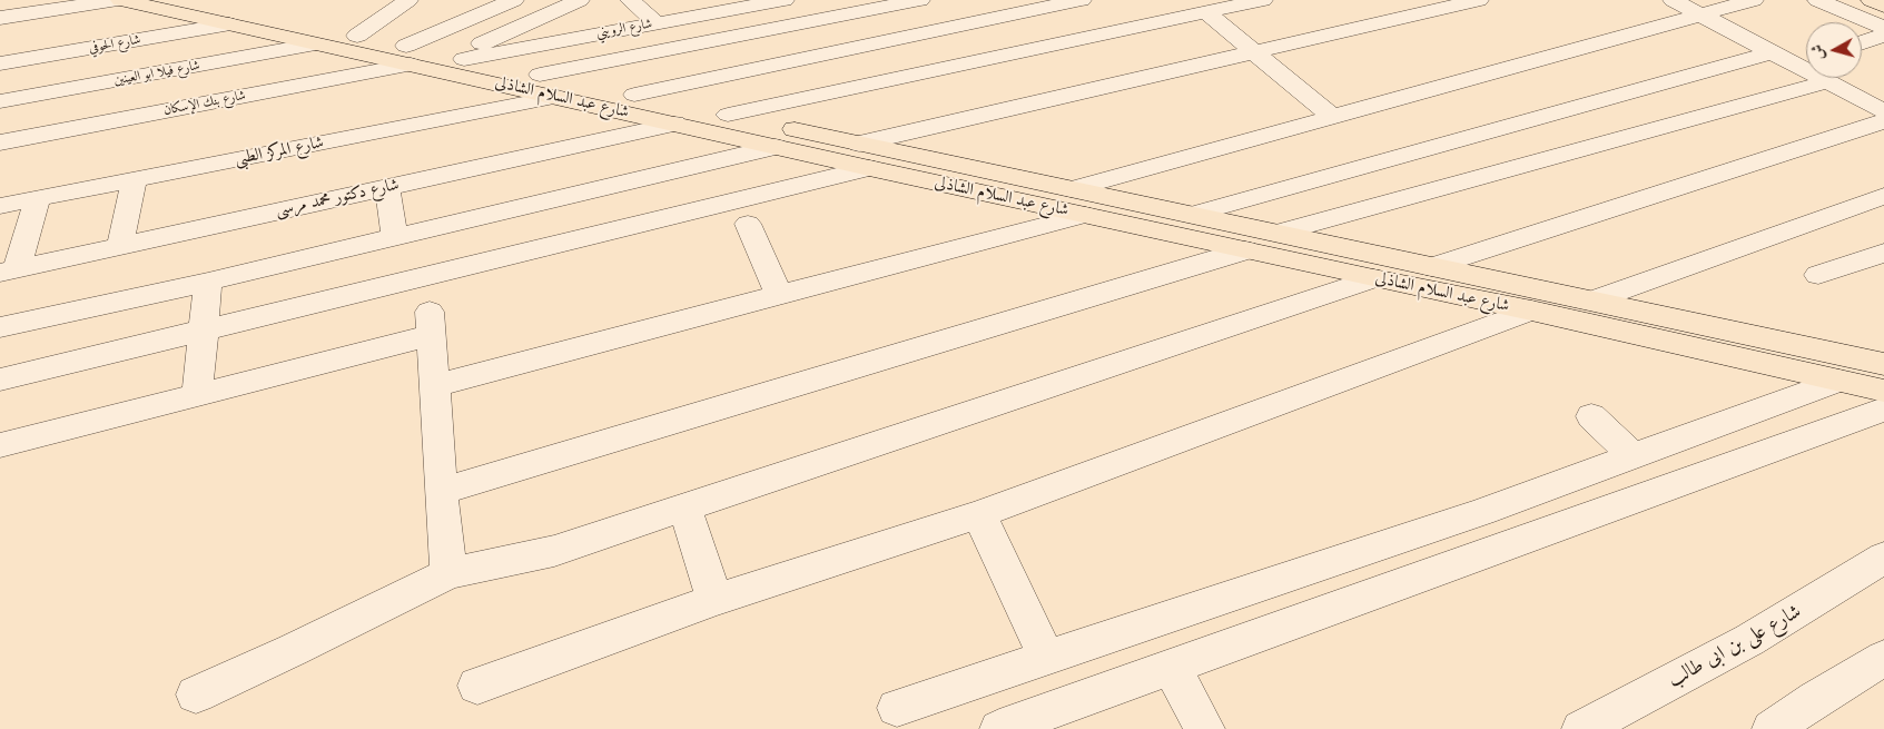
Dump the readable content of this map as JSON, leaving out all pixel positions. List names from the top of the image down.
{
  "streets": {
    "main road": ["شارع عبد السلام الشاذلى"],
    "street": [
      "شارع الرويني",
      "شارع الحوفي",
      "شارع فيلا ابو العينين",
      "شارع بنك الإسكان",
      "شارع المركز الطبى",
      "شارع دكتور محمد مرسى",
      "شارع على بن ابى طالب"
    ]
  },
  "crossings": [
    ["شارع الرويني", "شارع عبد السلام الشاذلى"],
    ["شارع الحوفي", "شارع عبد السلام الشاذلى"],
    ["شارع فيلا ابو العينين", "شارع عبد السلام الشاذلى"],
    ["شارع عبد السلام الشاذلى", "شارع بنك الإسكان"],
    ["شارع عبد السلام الشاذلى", "شارع المركز الطبى"],
    ["شارع عبد السلام الشاذلى", "شارع دكتور محمد مرسى"]
  ],
  "north": "left"
}
